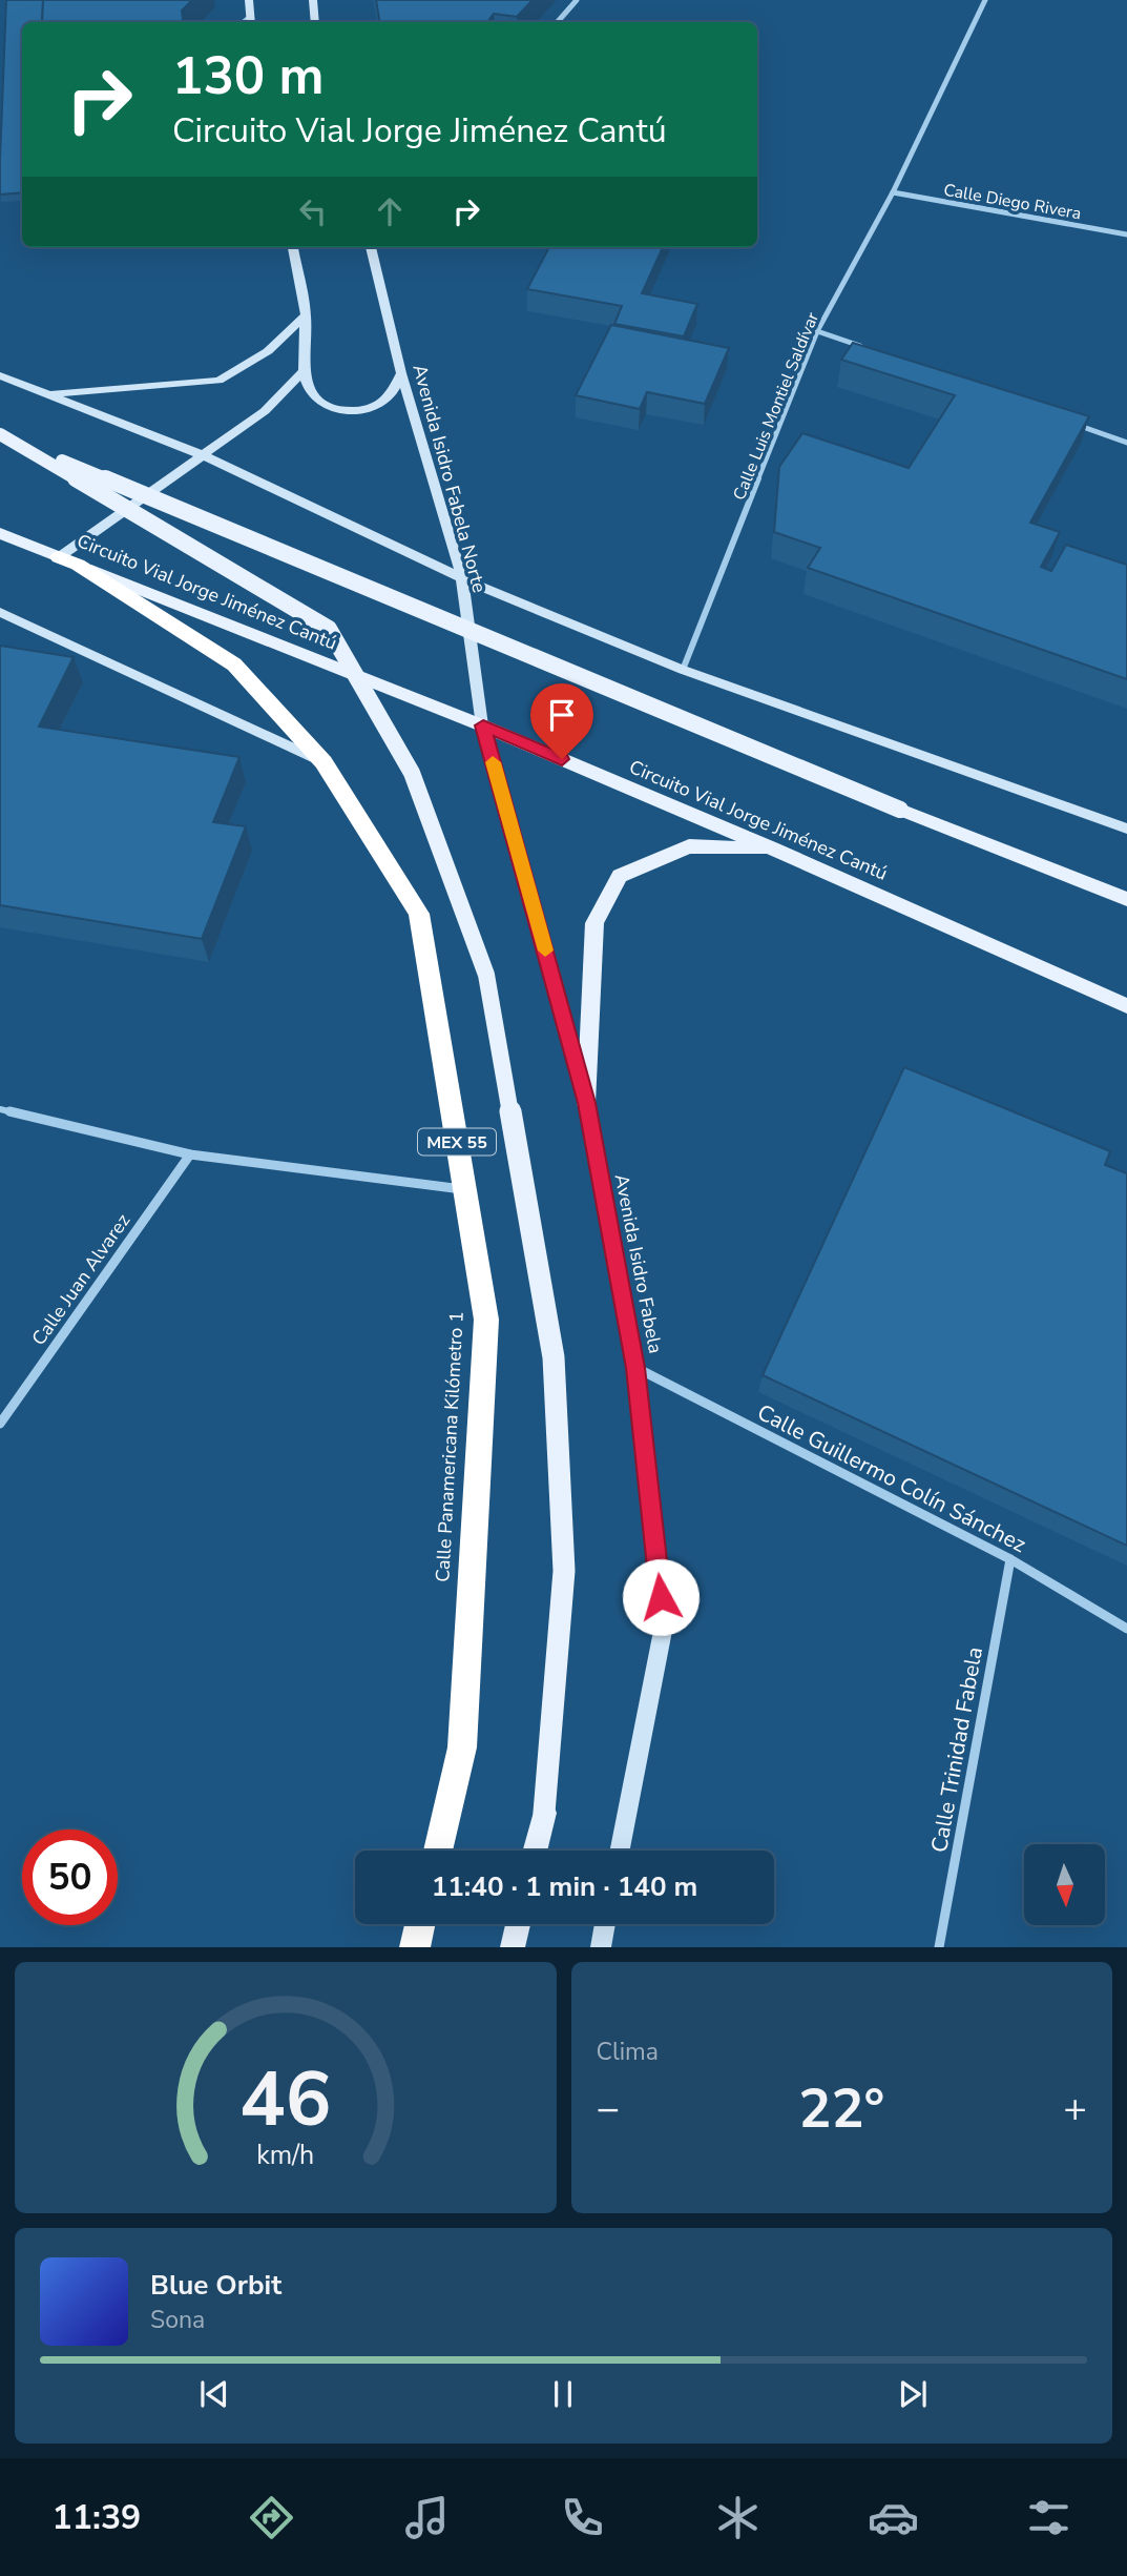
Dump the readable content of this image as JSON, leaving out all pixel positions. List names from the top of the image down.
{
  "streets": {
    "highway": ["MEX 55", "Calle Panamericana Kilómetro 1"],
    "main road": ["Avenida Isidro Fabela Norte", "Circuito Vial Jorge Jiménez Cantú", "Avenida Isidro Fabela"],
    "street": [
      "Calle Diego Rivera",
      "Calle Luis Montiel Saldívar",
      "Calle Juan Alvarez",
      "Calle Guillermo Colín Sánchez",
      "Calle Trinidad Fabela"
    ]
  },
  "crossings": [
    ["Calle Diego Rivera", "Calle Luis Montiel Saldívar"],
    ["Avenida Isidro Fabela Norte", "Circuito Vial Jorge Jiménez Cantú"],
    ["Avenida Isidro Fabela Norte", "Avenida Isidro Fabela"],
    ["Circuito Vial Jorge Jiménez Cantú", "Avenida Isidro Fabela"],
    ["Circuito Vial Jorge Jiménez Cantú", "Calle Panamericana Kilómetro 1"],
    ["Avenida Isidro Fabela", "Calle Guillermo Colín Sánchez"],
    ["Calle Guillermo Colín Sánchez", "Calle Trinidad Fabela"]
  ],
  "north": "bottom",
  "page": {
    "turn": ["130 m", "Circuito Vial Jorge Jiménez Cantú"],
    "limit": "50",
    "trip": "11:40 · 1 min · 140 m",
    "tile": "Clima",
    "heat": ["−", "22°", "+"],
    "song": ["Blue Orbit", "Sona"],
    "tabs": "11:39",
    "gauge": ["46", "km/h"]
  }
}
